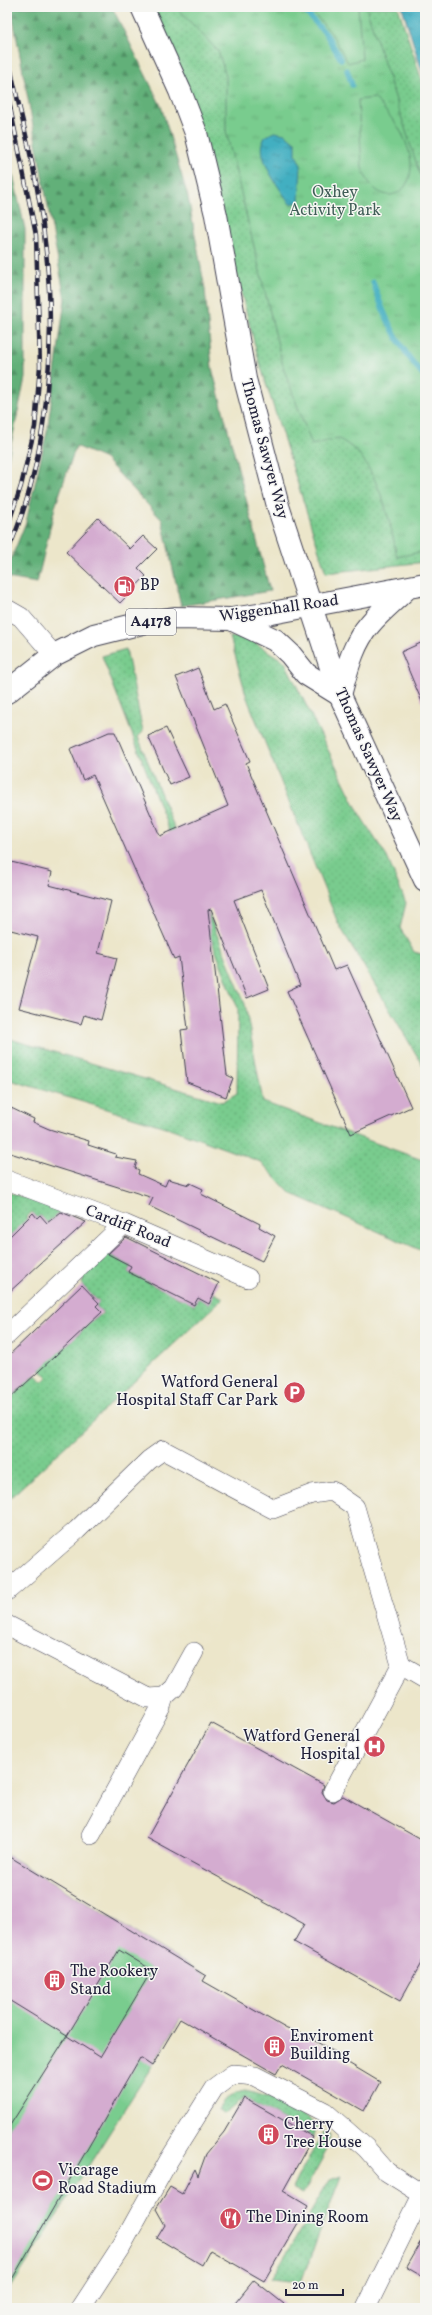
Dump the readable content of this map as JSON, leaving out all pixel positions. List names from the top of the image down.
{
  "streets": {
    "street": [
      "Thomas Sawyer Way",
      "Wiggenhall Road",
      "A4178",
      "Cardiff Road"
    ]
  },
  "crossings": [
    ["Thomas Sawyer Way", "Wiggenhall Road"]
  ],
  "parks": ["Oxhey Activity Park"],
  "places": {
    "fuel station": ["BP"],
    "parking": ["Watford General Hospital Staff Car Park"],
    "hospital": ["Watford General Hospital"],
    "building": ["The Rookery Stand", "Enviroment Building", "Cherry Tree House"],
    "sports": ["Vicarage Road Stadium"],
    "restaurant": ["The Dining Room"]
  },
  "scale_bar": "20 m"
}
